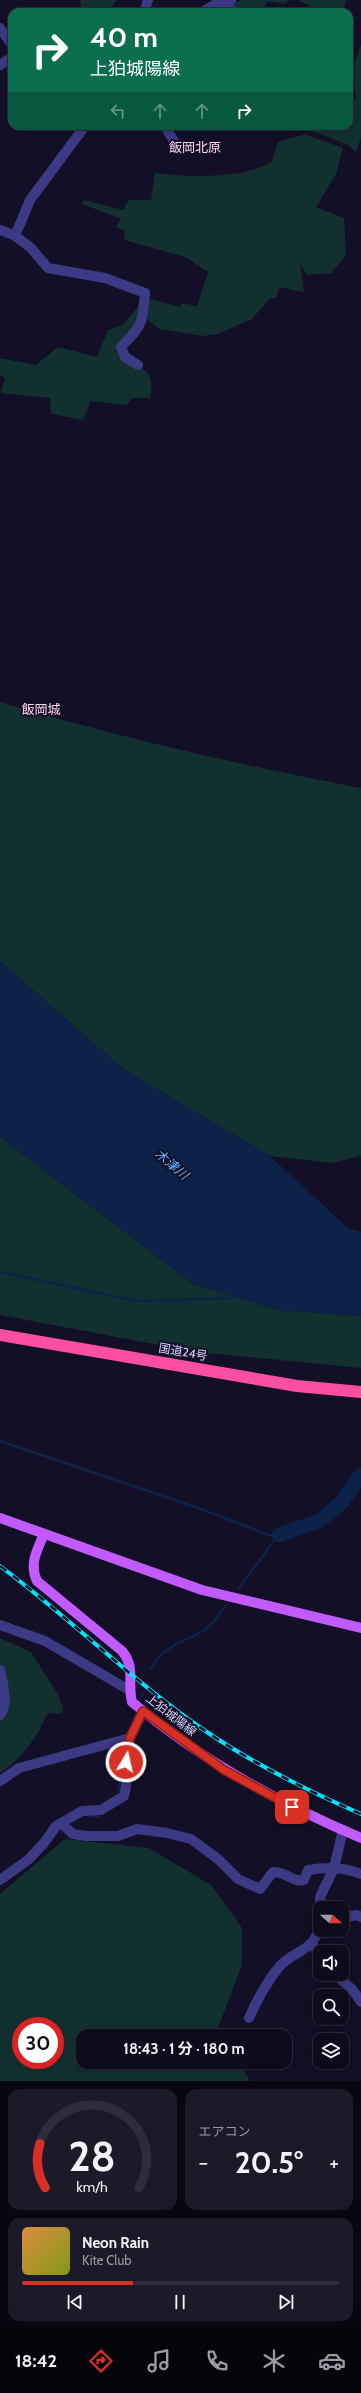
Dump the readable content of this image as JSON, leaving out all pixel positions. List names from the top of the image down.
{
  "streets": {
    "highway": ["国道24号"],
    "main road": ["上狛城陽線"]
  },
  "districts": ["飯岡北原", "飯岡城"],
  "water": ["木津川"],
  "north": "right",
  "page": {
    "turn": ["40 m", "上狛城陽線"],
    "limit": "30",
    "trip": "18:43 · 1 分 · 180 m",
    "tile": "エアコン",
    "heat": ["−", "20.5°", "+"],
    "song": ["Neon Rain", "Kite Club"],
    "tabs": "18:42",
    "gauge": ["28", "km/h"]
  }
}
